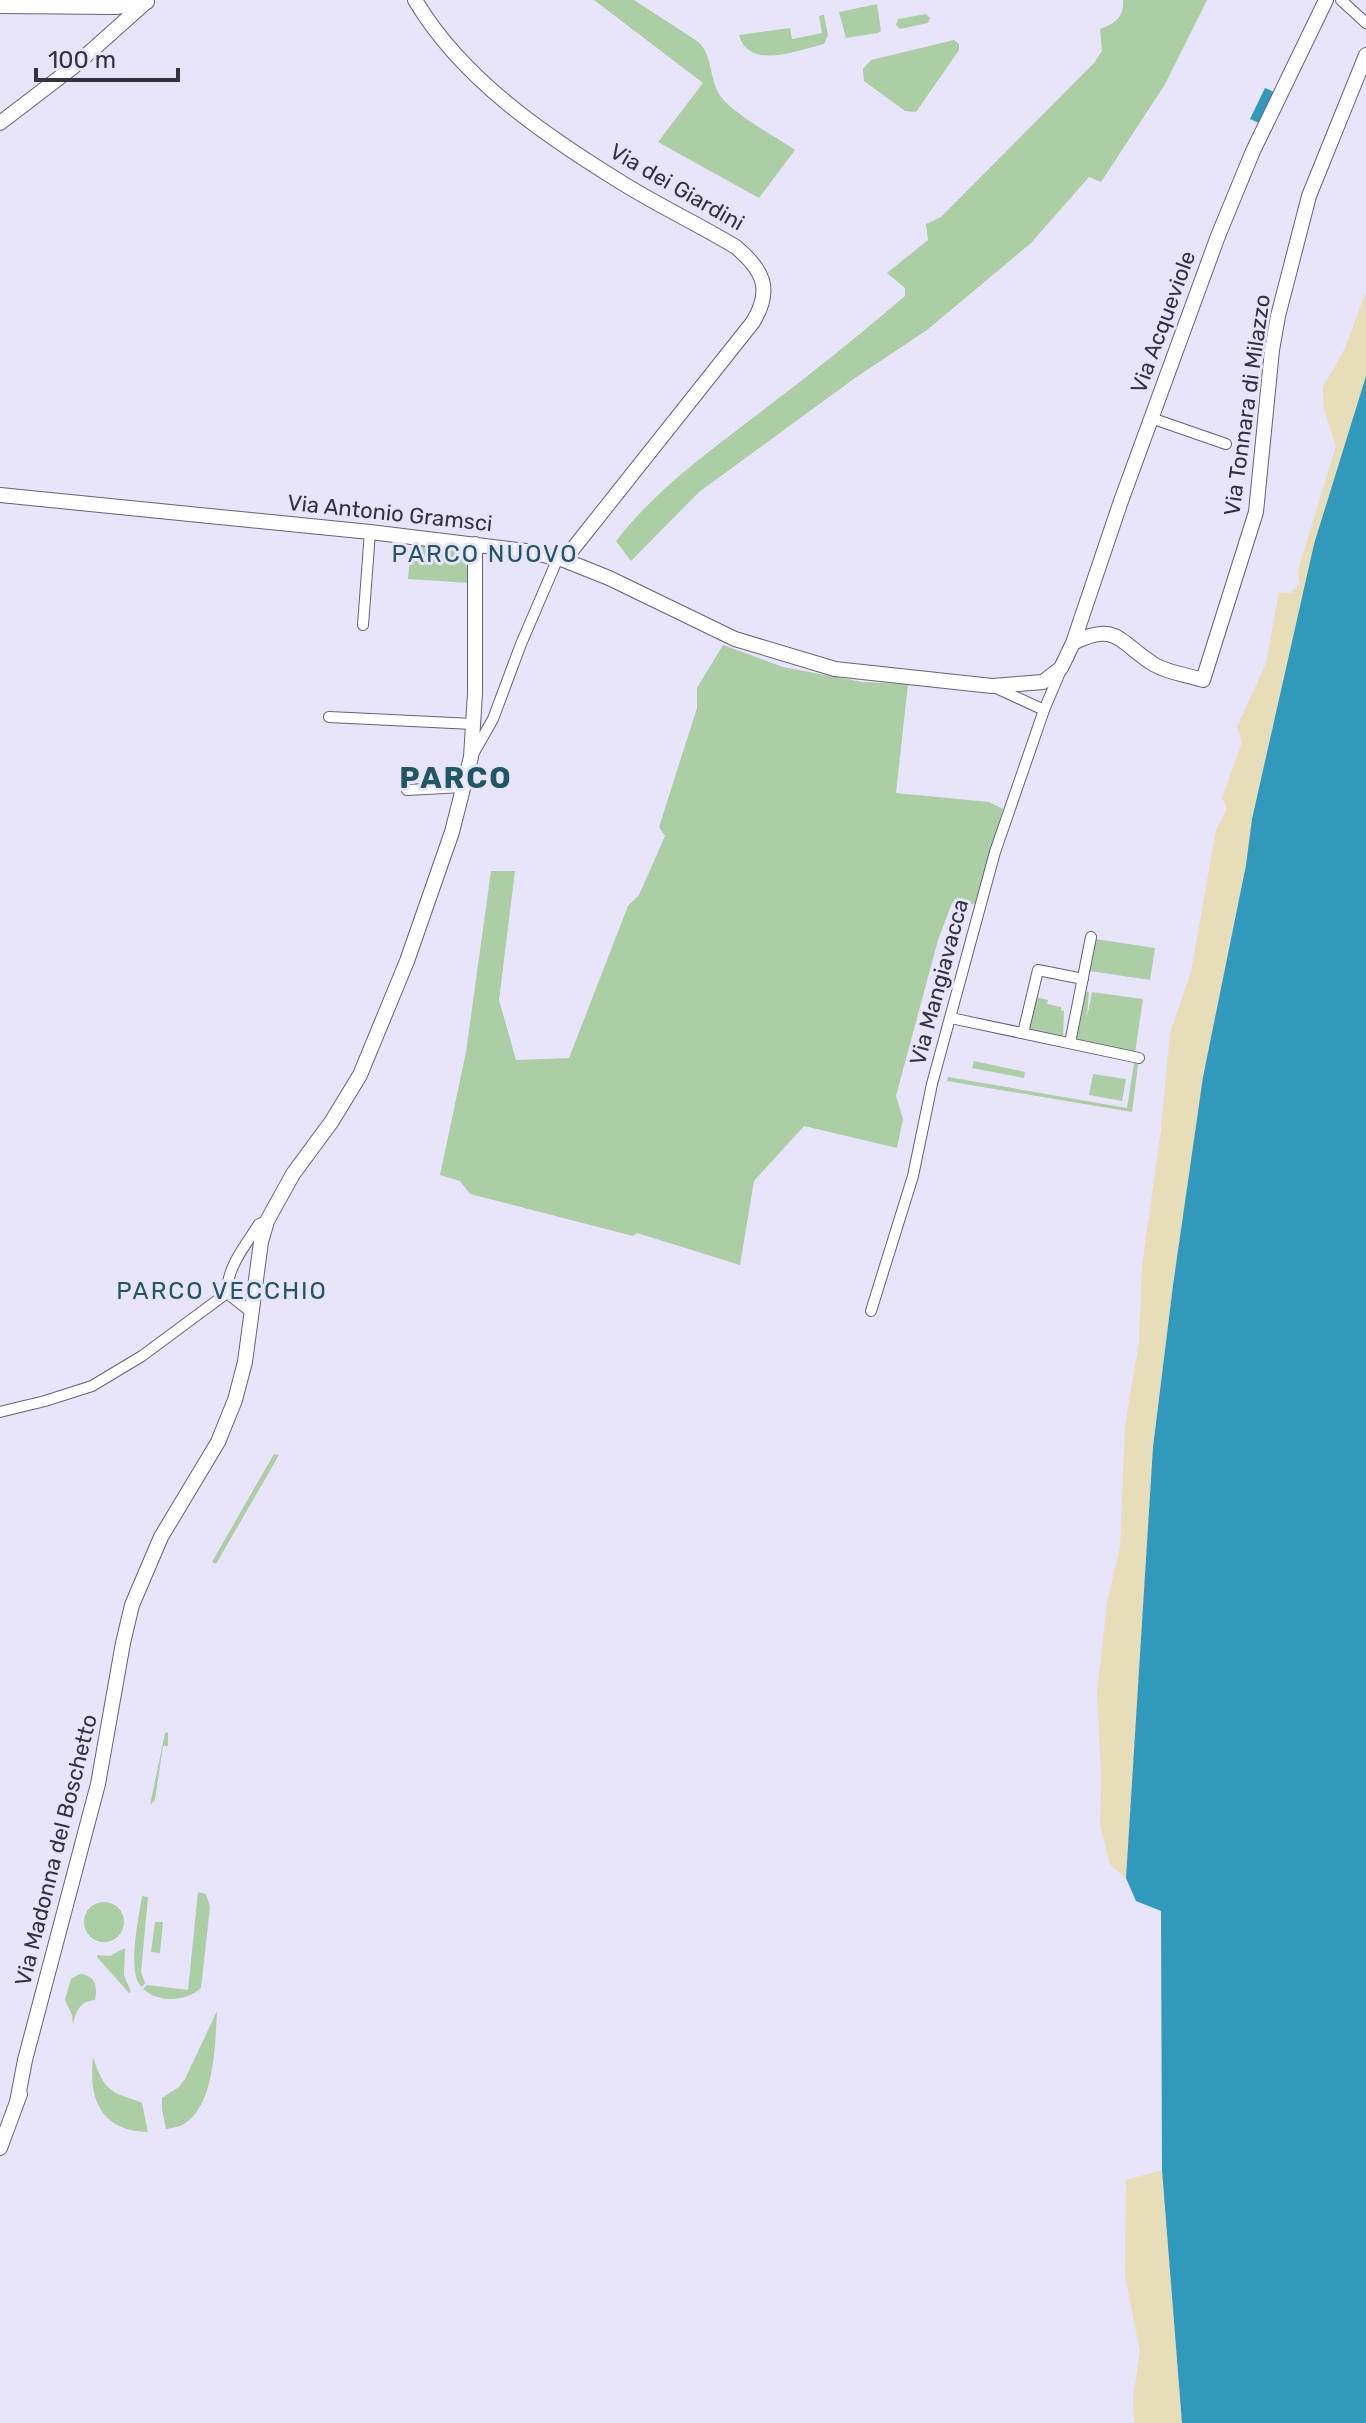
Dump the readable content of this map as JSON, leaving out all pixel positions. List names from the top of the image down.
{
  "streets": {
    "main road": [
      "Via dei Giardini",
      "Via Acqueviole",
      "Via Tonnara di Milazzo",
      "Via Antonio Gramsci",
      "Via Madonna del Boschetto"
    ],
    "street": ["Via Mangiavacca"]
  },
  "crossings": [
    ["Via dei Giardini", "Via Antonio Gramsci"],
    ["Via Acqueviole", "Via Tonnara di Milazzo"],
    ["Via Acqueviole", "Via Antonio Gramsci"],
    ["Via Acqueviole", "Via Mangiavacca"],
    ["Via Antonio Gramsci", "Via Mangiavacca"],
    ["Via Antonio Gramsci", "Via Madonna del Boschetto"]
  ],
  "districts": ["PARCO NUOVO", "PARCO", "PARCO VECCHIO"],
  "scale_bar": "100 m"
}
